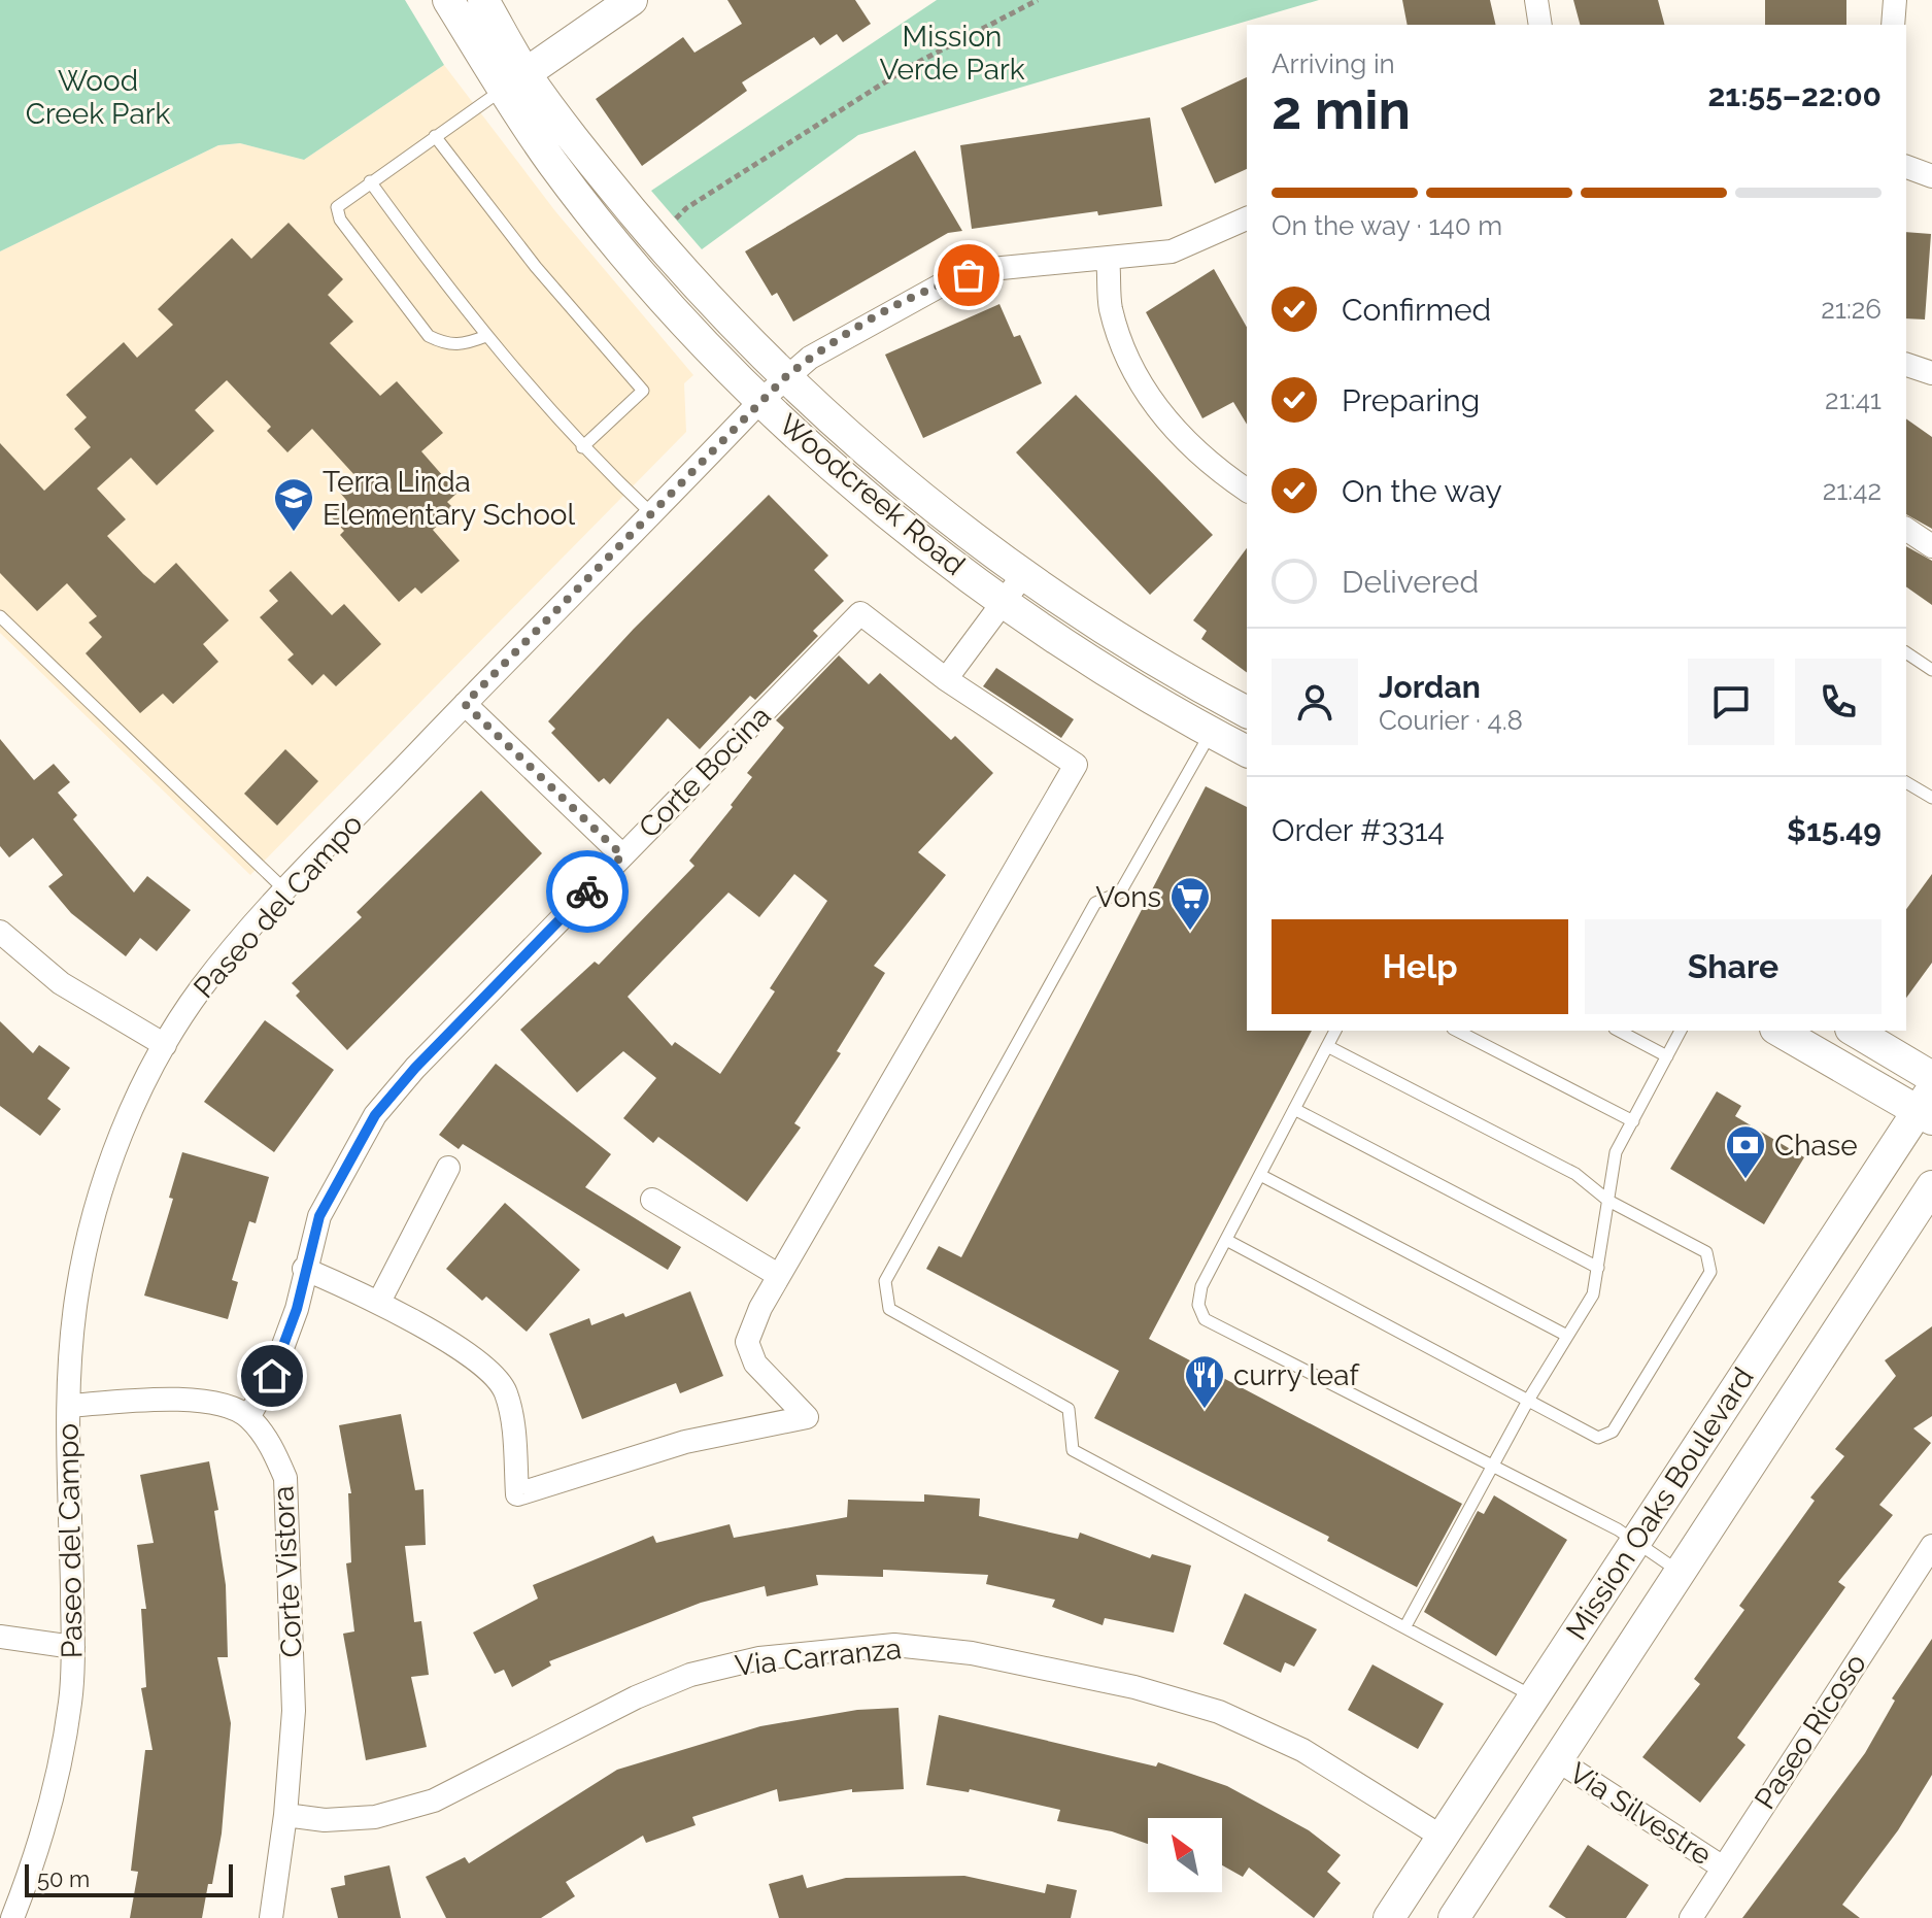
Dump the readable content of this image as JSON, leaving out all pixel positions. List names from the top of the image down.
{
  "streets": {
    "main road": ["Woodcreek Road", "Mission Oaks Boulevard"],
    "street": [
      "Corte Bocina",
      "Paseo del Campo",
      "Corte Vistora",
      "Via Carranza",
      "Paseo Ricoso",
      "Via Silvestre"
    ]
  },
  "crossings": [
    ["Woodcreek Road", "Paseo del Campo"],
    ["Corte Bocina", "Corte Vistora"],
    ["Mission Oaks Boulevard", "Via Carranza"],
    ["Mission Oaks Boulevard", "Via Silvestre"],
    ["Corte Vistora", "Via Carranza"],
    ["Paseo Ricoso", "Via Silvestre"]
  ],
  "parks": ["Mission Verde Park", "Wood Creek Park"],
  "places": {
    "school or university": ["Terra Linda Elementary School"],
    "supermarket": ["Vons"],
    "bank": ["Chase"],
    "restaurant": ["curry leaf"]
  },
  "scale_bar": "50 m",
  "north": "top left",
  "page": {
    "heading": ["2 min", "Arriving in", "21:55–22:00"],
    "panel": [
      "Jordan",
      "Courier · 4.8",
      "Order #3314",
      "$15.49"
    ],
    "bar": "On the way · 140 m",
    "list": [
      ["Confirmed", "21:26"],
      ["Preparing", "21:41"],
      ["On the way", "21:42"],
      "Delivered"
    ],
    "buttons": ["Help", "Share"],
    "scale": "50 m"
  }
}
